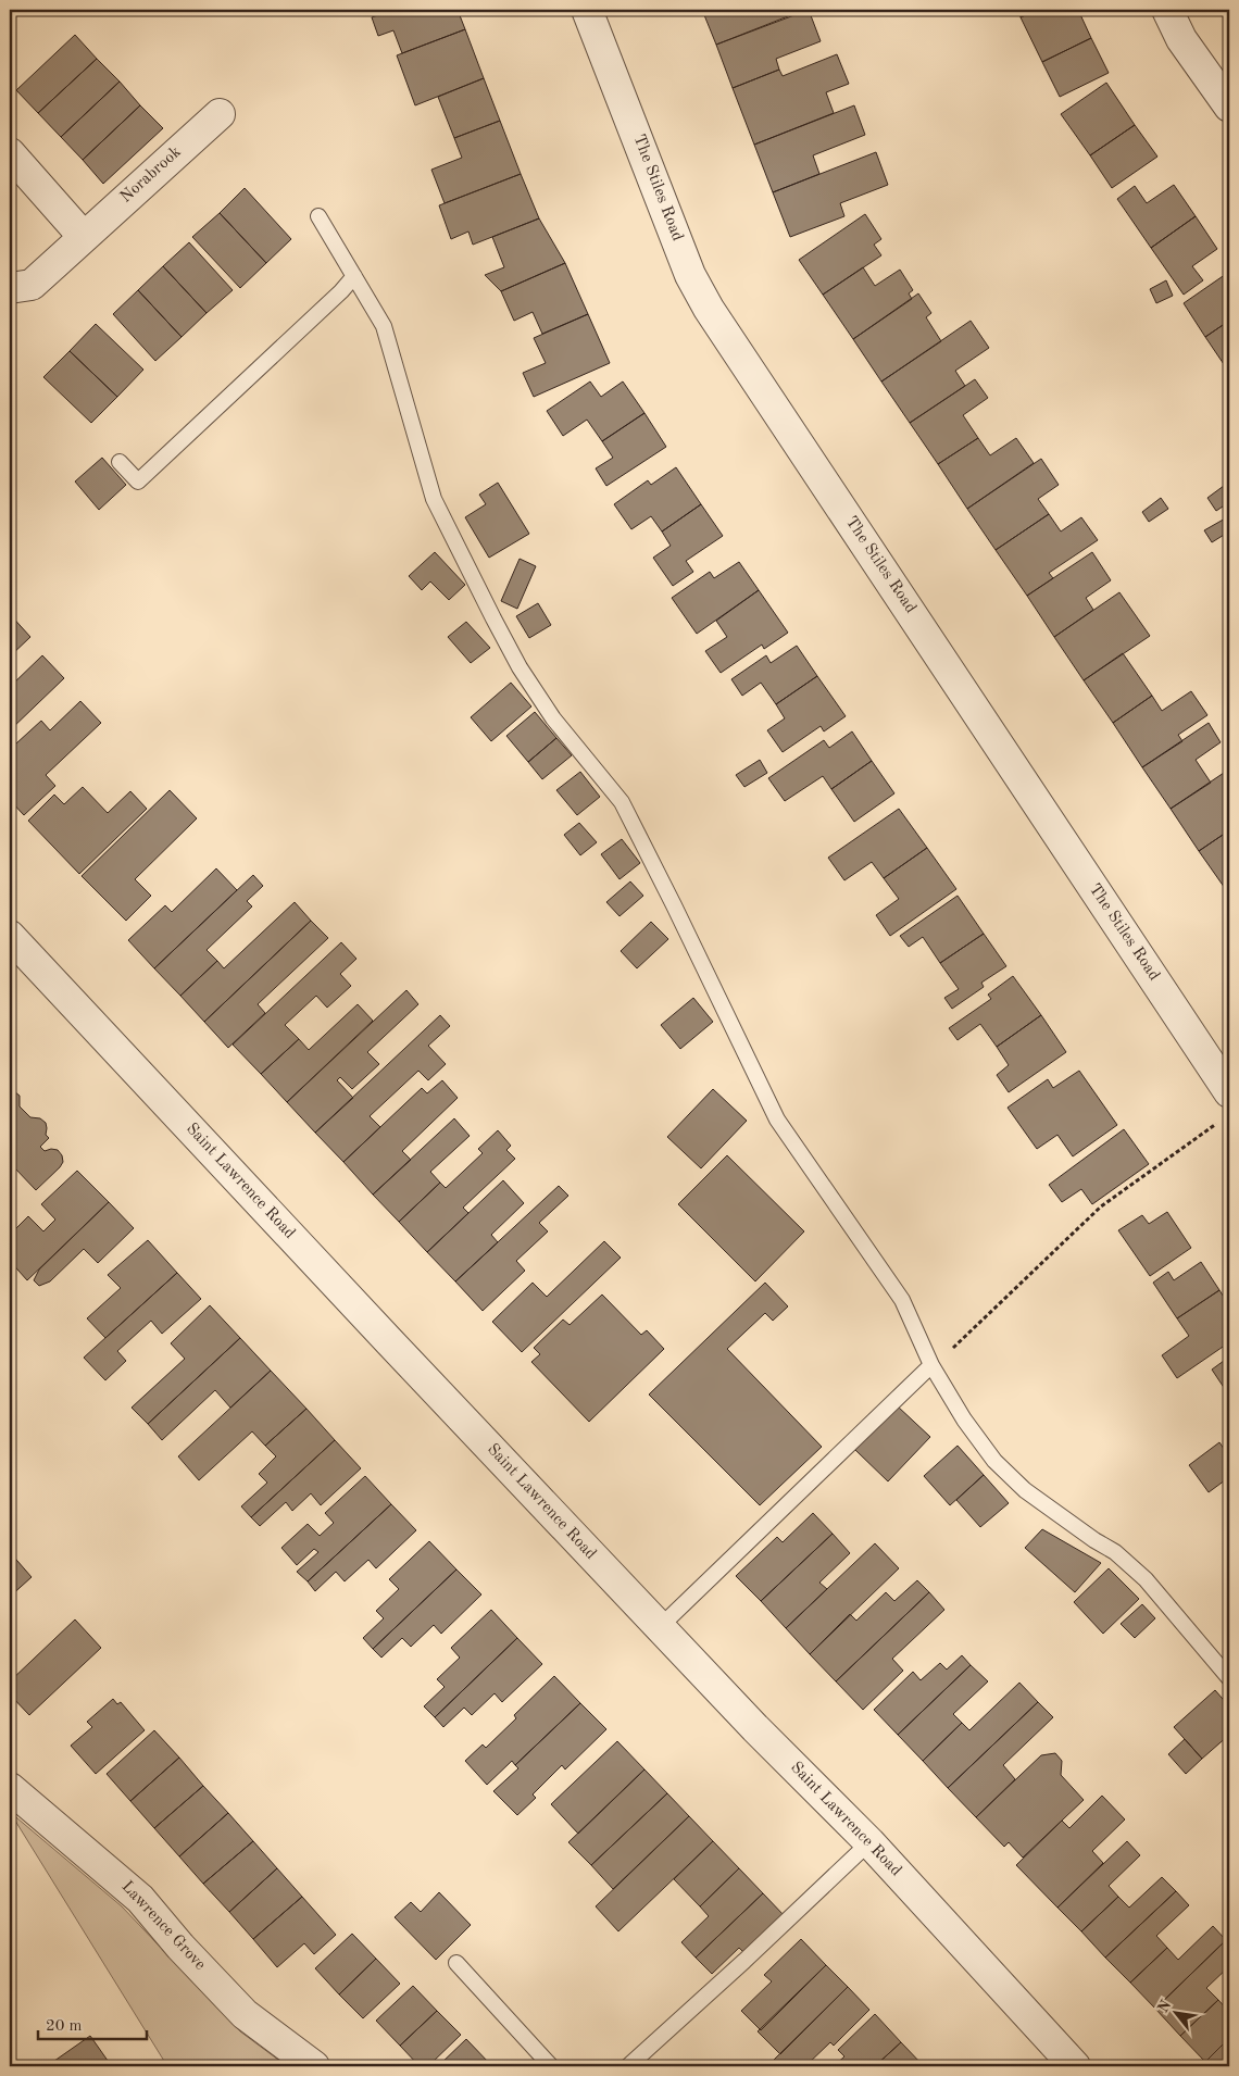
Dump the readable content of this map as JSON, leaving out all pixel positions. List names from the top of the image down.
{
  "streets": {
    "street": [
      "Norabrook",
      "The Stiles Road",
      "Saint Lawrence Road",
      "Lawrence Grove"
    ]
  },
  "scale_bar": "20 m",
  "north": "top left"
}
